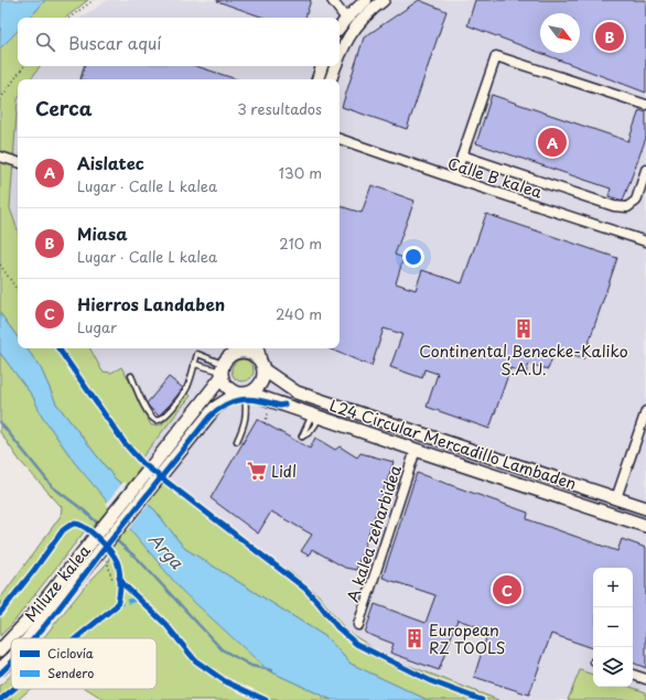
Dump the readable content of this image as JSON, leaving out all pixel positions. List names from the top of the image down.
{
  "streets": {
    "main road": ["L24 Circular Mercadillo Lambaden", "Miluze kalea"],
    "street": ["Calle B kalea", "A kalea zeharbidea"]
  },
  "crossings": [
    ["L24 Circular Mercadillo Lambaden", "A kalea zeharbidea"],
    ["L24 Circular Mercadillo Lambaden", "Miluze kalea"]
  ],
  "water": ["Arga"],
  "places": {
    "building": ["Continental,Benecke-Kaliko S.A.U.", "European RZ TOOLS"],
    "supermarket": ["Lidl"]
  },
  "legend": ["Ciclovía", "Sendero"],
  "north": "bottom right",
  "page": {
    "search": "Buscar aquí",
    "pins": ["B", "A", "C"],
    "heading": ["Cerca", "3 resultados"],
    "list": [
      {
        "mark": "A",
        "name": "Aislatec",
        "note": "Lugar · Calle L kalea",
        "value": "130 m"
      },
      {
        "mark": "B",
        "name": "Miasa",
        "note": "Lugar · Calle L kalea",
        "value": "210 m"
      },
      {
        "mark": "C",
        "name": "Hierros Landaben",
        "note": "Lugar",
        "value": "240 m"
      }
    ],
    "map_buttons": ["+", "−"]
  }
}
